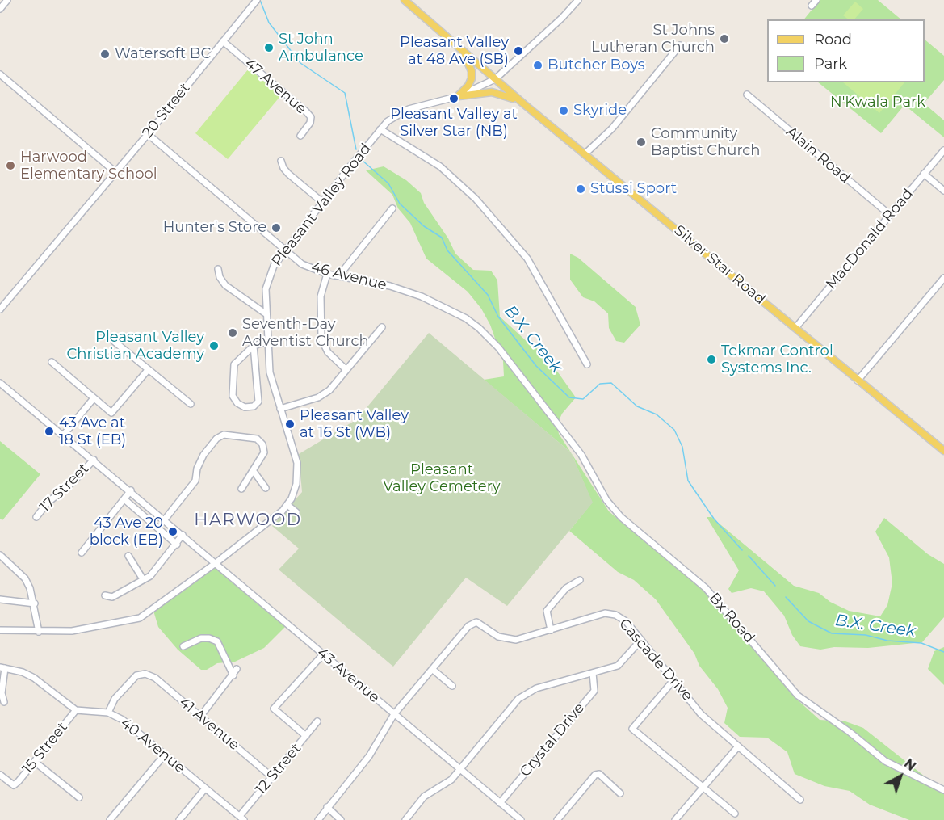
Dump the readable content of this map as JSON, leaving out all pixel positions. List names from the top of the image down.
{
  "streets": {
    "main road": ["Silver Star Road"],
    "street": [
      "47 Avenue",
      "20 Street",
      "Alain Road",
      "Pleasant Valley Road",
      "MacDonald Road",
      "46 Avenue",
      "17 Street",
      "Bx Road",
      "Cascade Drive",
      "43 Avenue",
      "41 Avenue",
      "Crystal Drive",
      "40 Avenue",
      "15 Street",
      "12 Street"
    ]
  },
  "crossings": [
    ["47 Avenue", "20 Street"],
    ["20 Street", "46 Avenue"],
    ["Alain Road", "MacDonald Road"],
    ["Pleasant Valley Road", "Silver Star Road"],
    ["Pleasant Valley Road", "46 Avenue"],
    ["Pleasant Valley Road", "43 Avenue"],
    ["MacDonald Road", "Silver Star Road"],
    ["46 Avenue", "Bx Road"],
    ["17 Street", "43 Avenue"],
    ["Cascade Drive", "43 Avenue"],
    ["43 Avenue", "Crystal Drive"],
    ["41 Avenue", "40 Avenue"],
    ["41 Avenue", "12 Street"],
    ["40 Avenue", "15 Street"],
    ["40 Avenue", "12 Street"]
  ],
  "districts": ["HARWOOD"],
  "water": ["B.X. Creek"],
  "parks": ["N'Kwala Park", "Pleasant Valley Cemetery"],
  "places": [
    "St Johns Lutheran Church",
    "St John Ambulance",
    "Pleasant Valley at 48 Ave (SB)",
    "Watersoft BC",
    "Butcher Boys",
    "Pleasant Valley at Silver Star (NB)",
    "Skyride",
    "Community Baptist Church",
    "Harwood Elementary School",
    "Stüssi Sport",
    "Hunter's Store",
    "Seventh-Day Adventist Church",
    "Pleasant Valley Christian Academy",
    "Tekmar Control Systems Inc.",
    "Pleasant Valley at 16 St (WB)",
    "43 Ave at 18 St (EB)",
    "43 Ave 20 block (EB)"
  ],
  "legend": ["Road", "Park"],
  "north": "top right"
}
